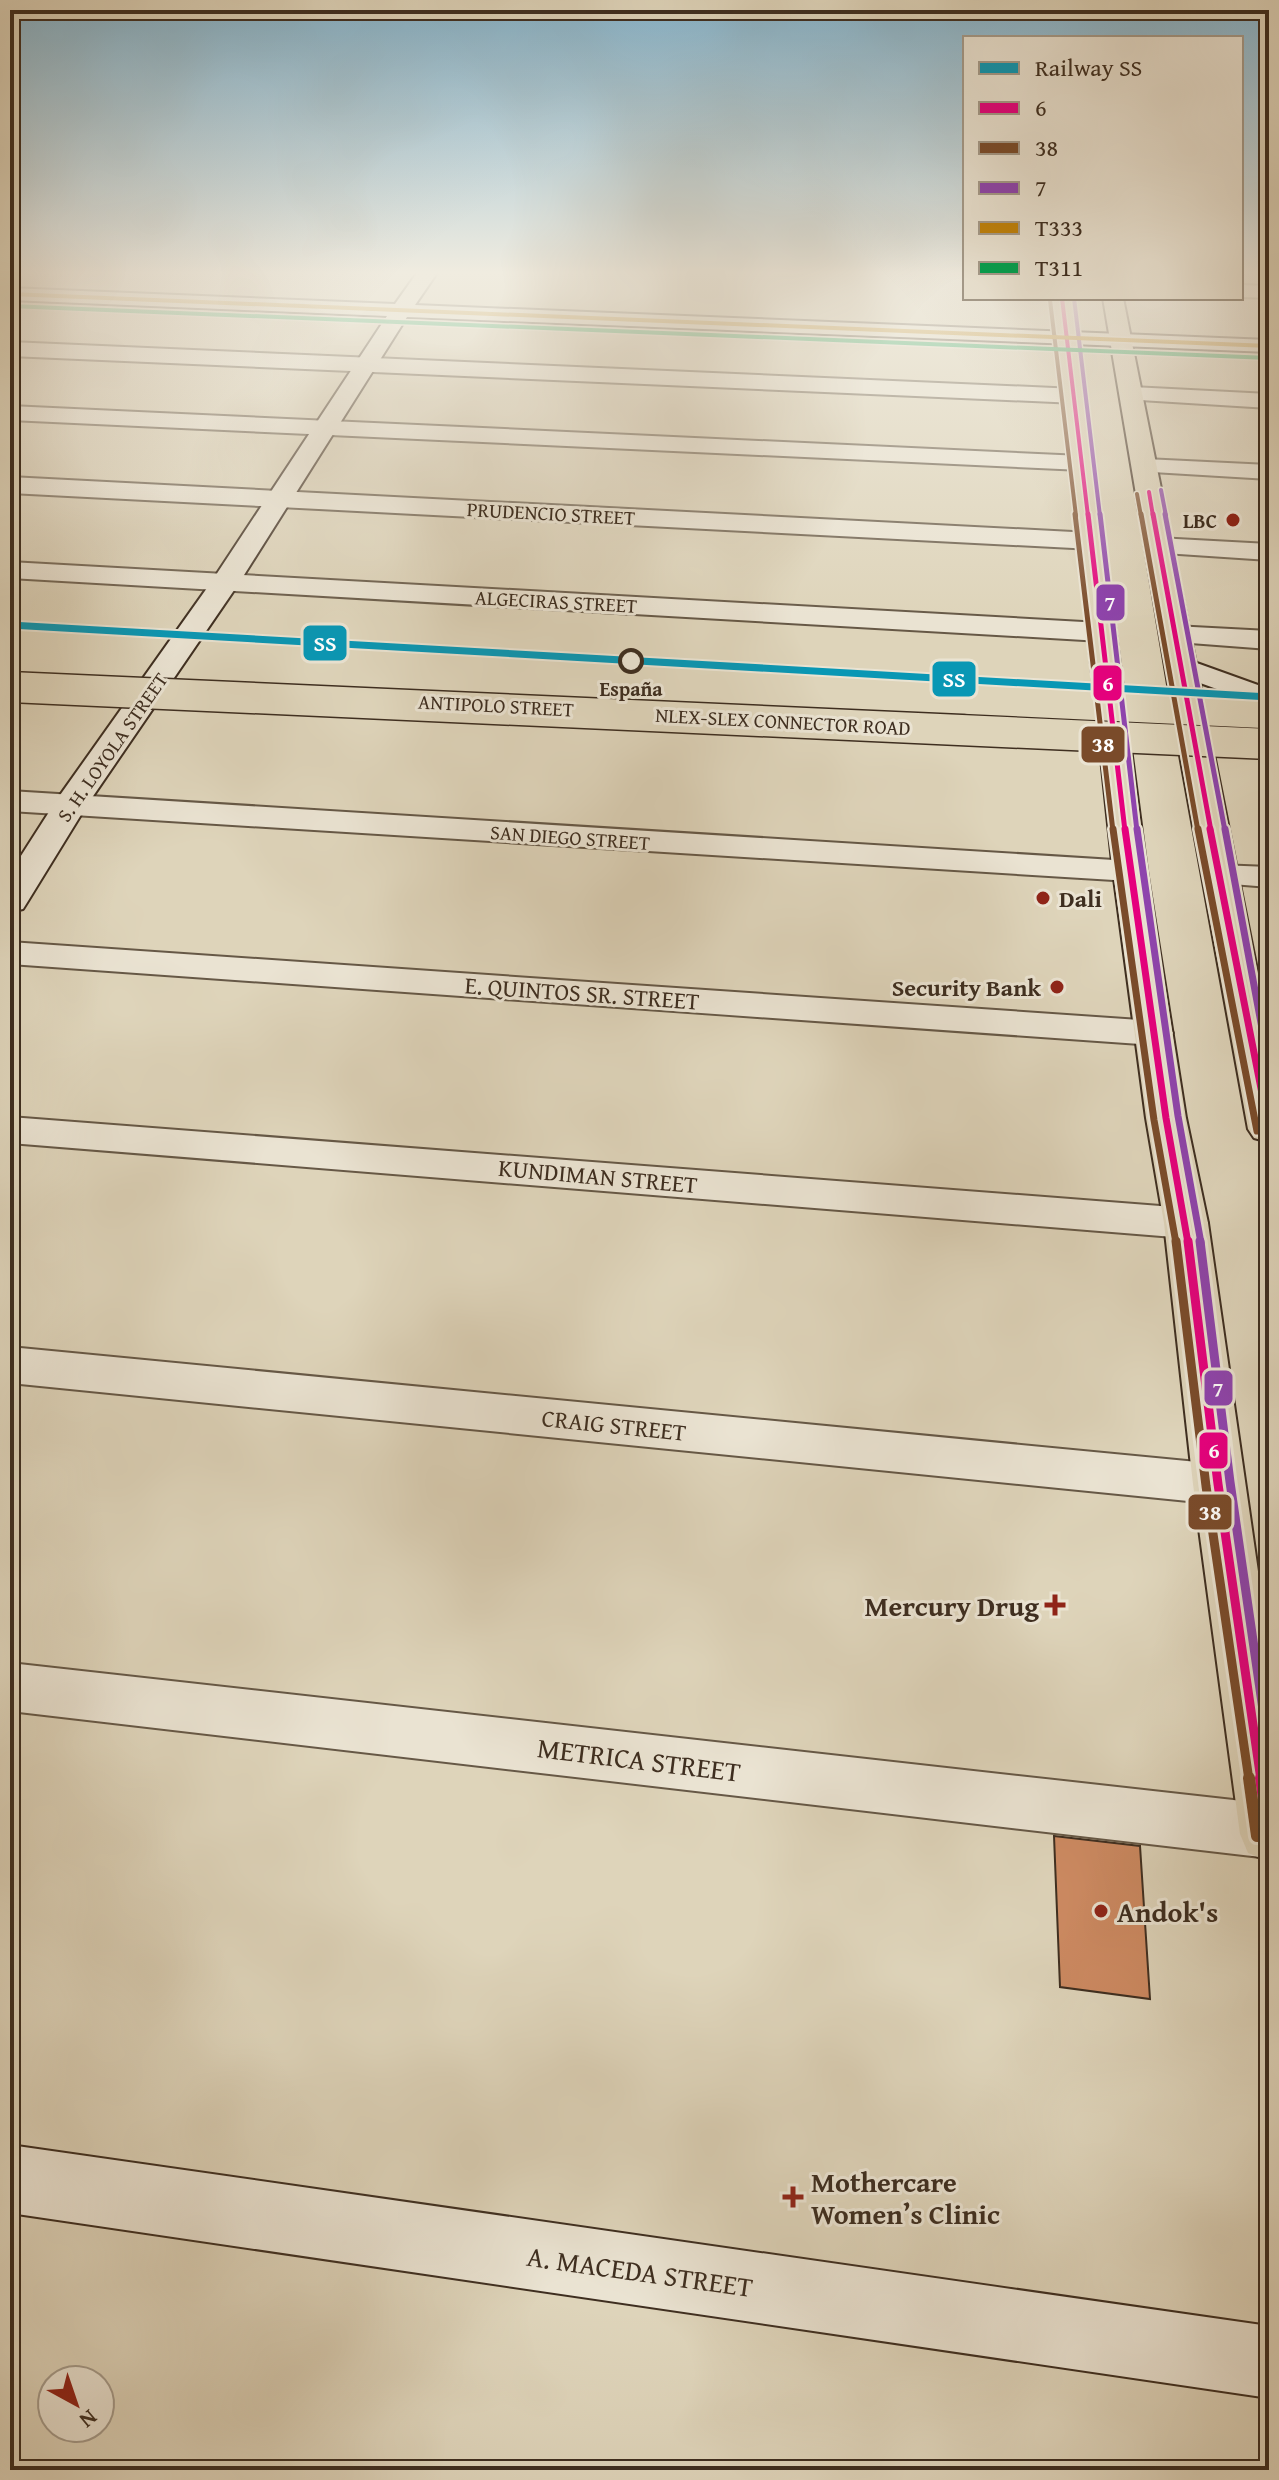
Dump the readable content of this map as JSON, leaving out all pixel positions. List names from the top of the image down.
{
  "streets": {
    "main road": ["NLEX-SLEX CONNECTOR ROAD"],
    "street": [
      "PRUDENCIO STREET",
      "ALGECIRAS STREET",
      "ANTIPOLO STREET",
      "S. H. LOYOLA STREET",
      "SAN DIEGO STREET",
      "E. QUINTOS SR. STREET",
      "KUNDIMAN STREET",
      "CRAIG STREET",
      "METRICA STREET",
      "A. MACEDA STREET"
    ]
  },
  "crossings": [
    ["PRUDENCIO STREET", "S. H. LOYOLA STREET"],
    ["ALGECIRAS STREET", "S. H. LOYOLA STREET"],
    ["ANTIPOLO STREET", "S. H. LOYOLA STREET"],
    ["S. H. LOYOLA STREET", "SAN DIEGO STREET"]
  ],
  "places": {
    "other": [
      "LBC",
      "España",
      "Dali",
      "Security Bank",
      "Andok's"
    ],
    "health": ["Mercury Drug", "Mothercare Women’s Clinic"]
  },
  "lines": [
    "transit line 6",
    "transit line 38",
    "transit line 7",
    "rail line SS"
  ],
  "legend": [
    "Railway SS",
    "6",
    "38",
    "7",
    "T333",
    "T311"
  ],
  "north": "bottom right"
}
